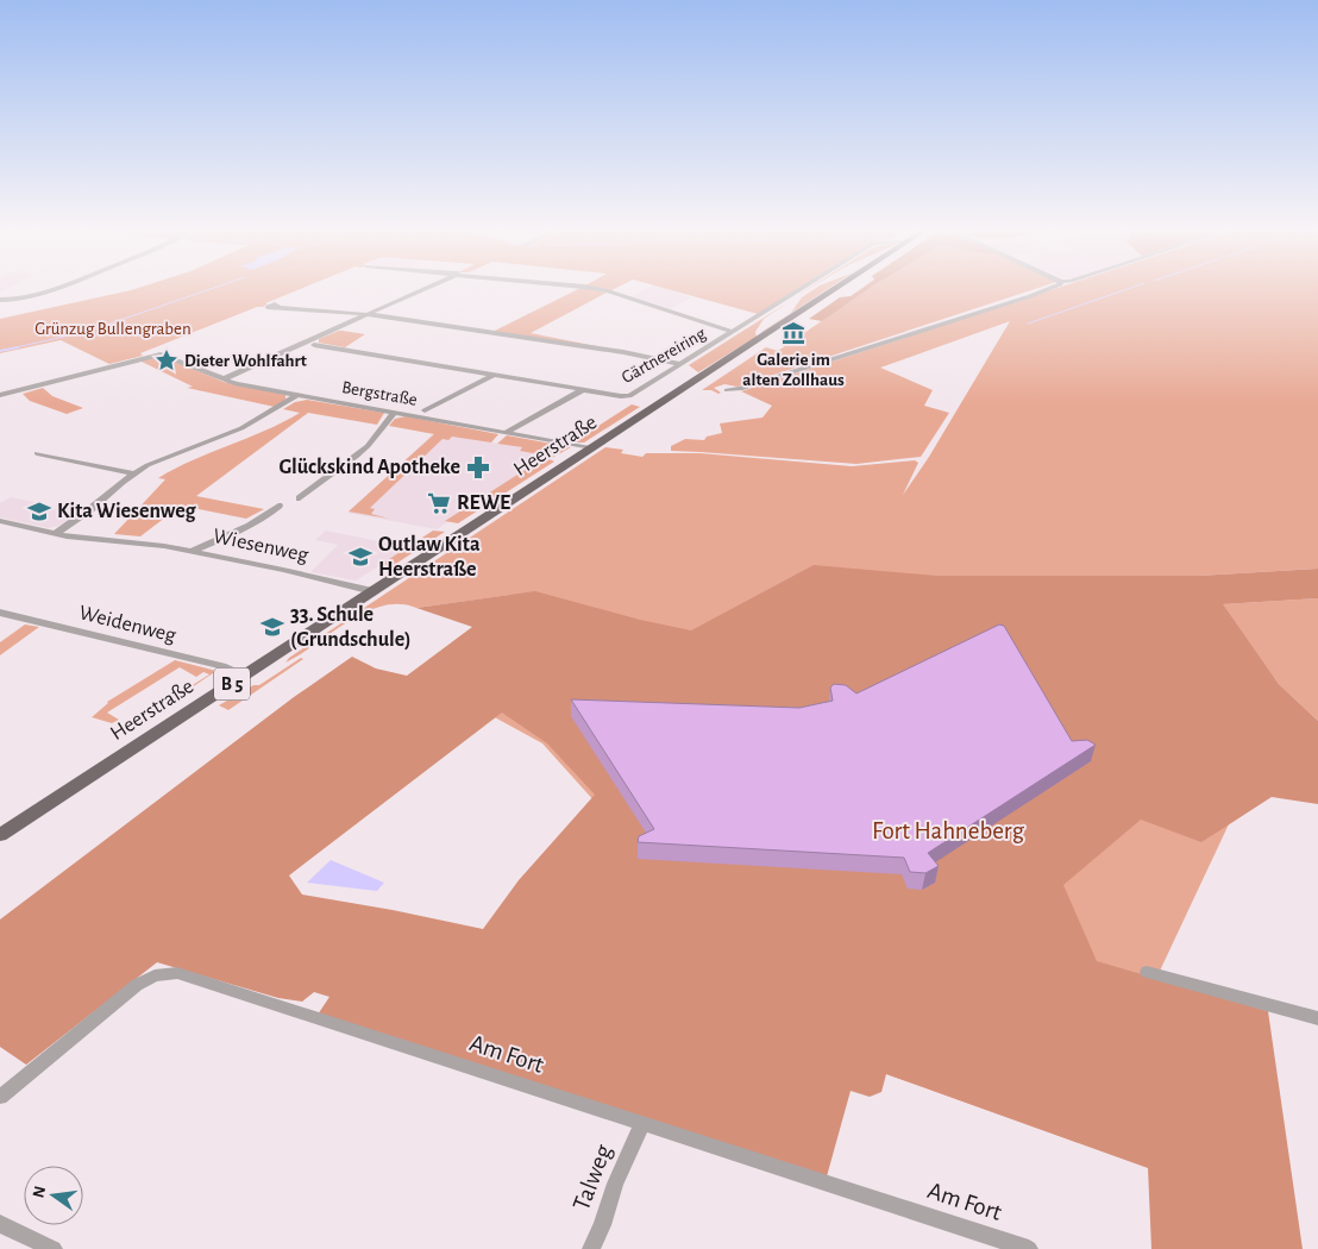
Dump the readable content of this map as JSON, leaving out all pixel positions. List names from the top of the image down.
{
  "streets": {
    "main road": ["Heerstraße", "B 5"],
    "street": [
      "Gärtnereiring",
      "Bergstraße",
      "Wiesenweg",
      "Weidenweg",
      "Am Fort",
      "Talweg"
    ]
  },
  "crossings": [
    ["Bergstraße", "Heerstraße"],
    ["Heerstraße", "Wiesenweg"],
    ["Heerstraße", "Weidenweg"],
    ["Am Fort", "Talweg"]
  ],
  "parks": ["Grünzug Bullengraben", "Fort Hahneberg"],
  "places": {
    "museum": ["Galerie im alten Zollhaus"],
    "place": ["Dieter Wohlfahrt"],
    "pharmacy": ["Glückskind Apotheke"],
    "supermarket": ["REWE"],
    "school or university": ["Kita Wiesenweg", "Outlaw Kita Heerstraße", "33. Schule (Grundschule)"]
  },
  "north": "left"
}
